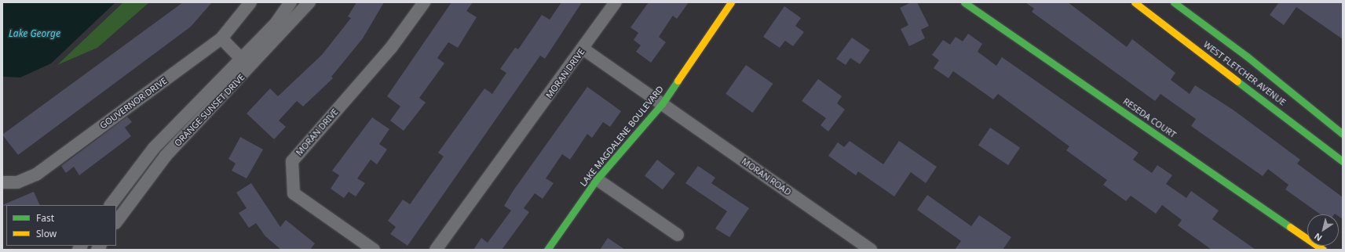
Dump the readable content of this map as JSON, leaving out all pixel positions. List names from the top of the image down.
{
  "streets": {
    "street": [
      "MORAN DRIVE",
      "WEST FLETCHER AVENUE",
      "GOUVERNOR DRIVE",
      "ORANGE SUNSET DRIVE",
      "RESEDA COURT",
      "LAKE MAGDALENE BOULEVARD",
      "MORAN ROAD"
    ]
  },
  "crossings": [
    ["MORAN DRIVE", "MORAN ROAD"],
    ["LAKE MAGDALENE BOULEVARD", "MORAN ROAD"]
  ],
  "water": ["Lake George"],
  "legend": ["Fast", "Slow"],
  "north": "bottom left"
}
